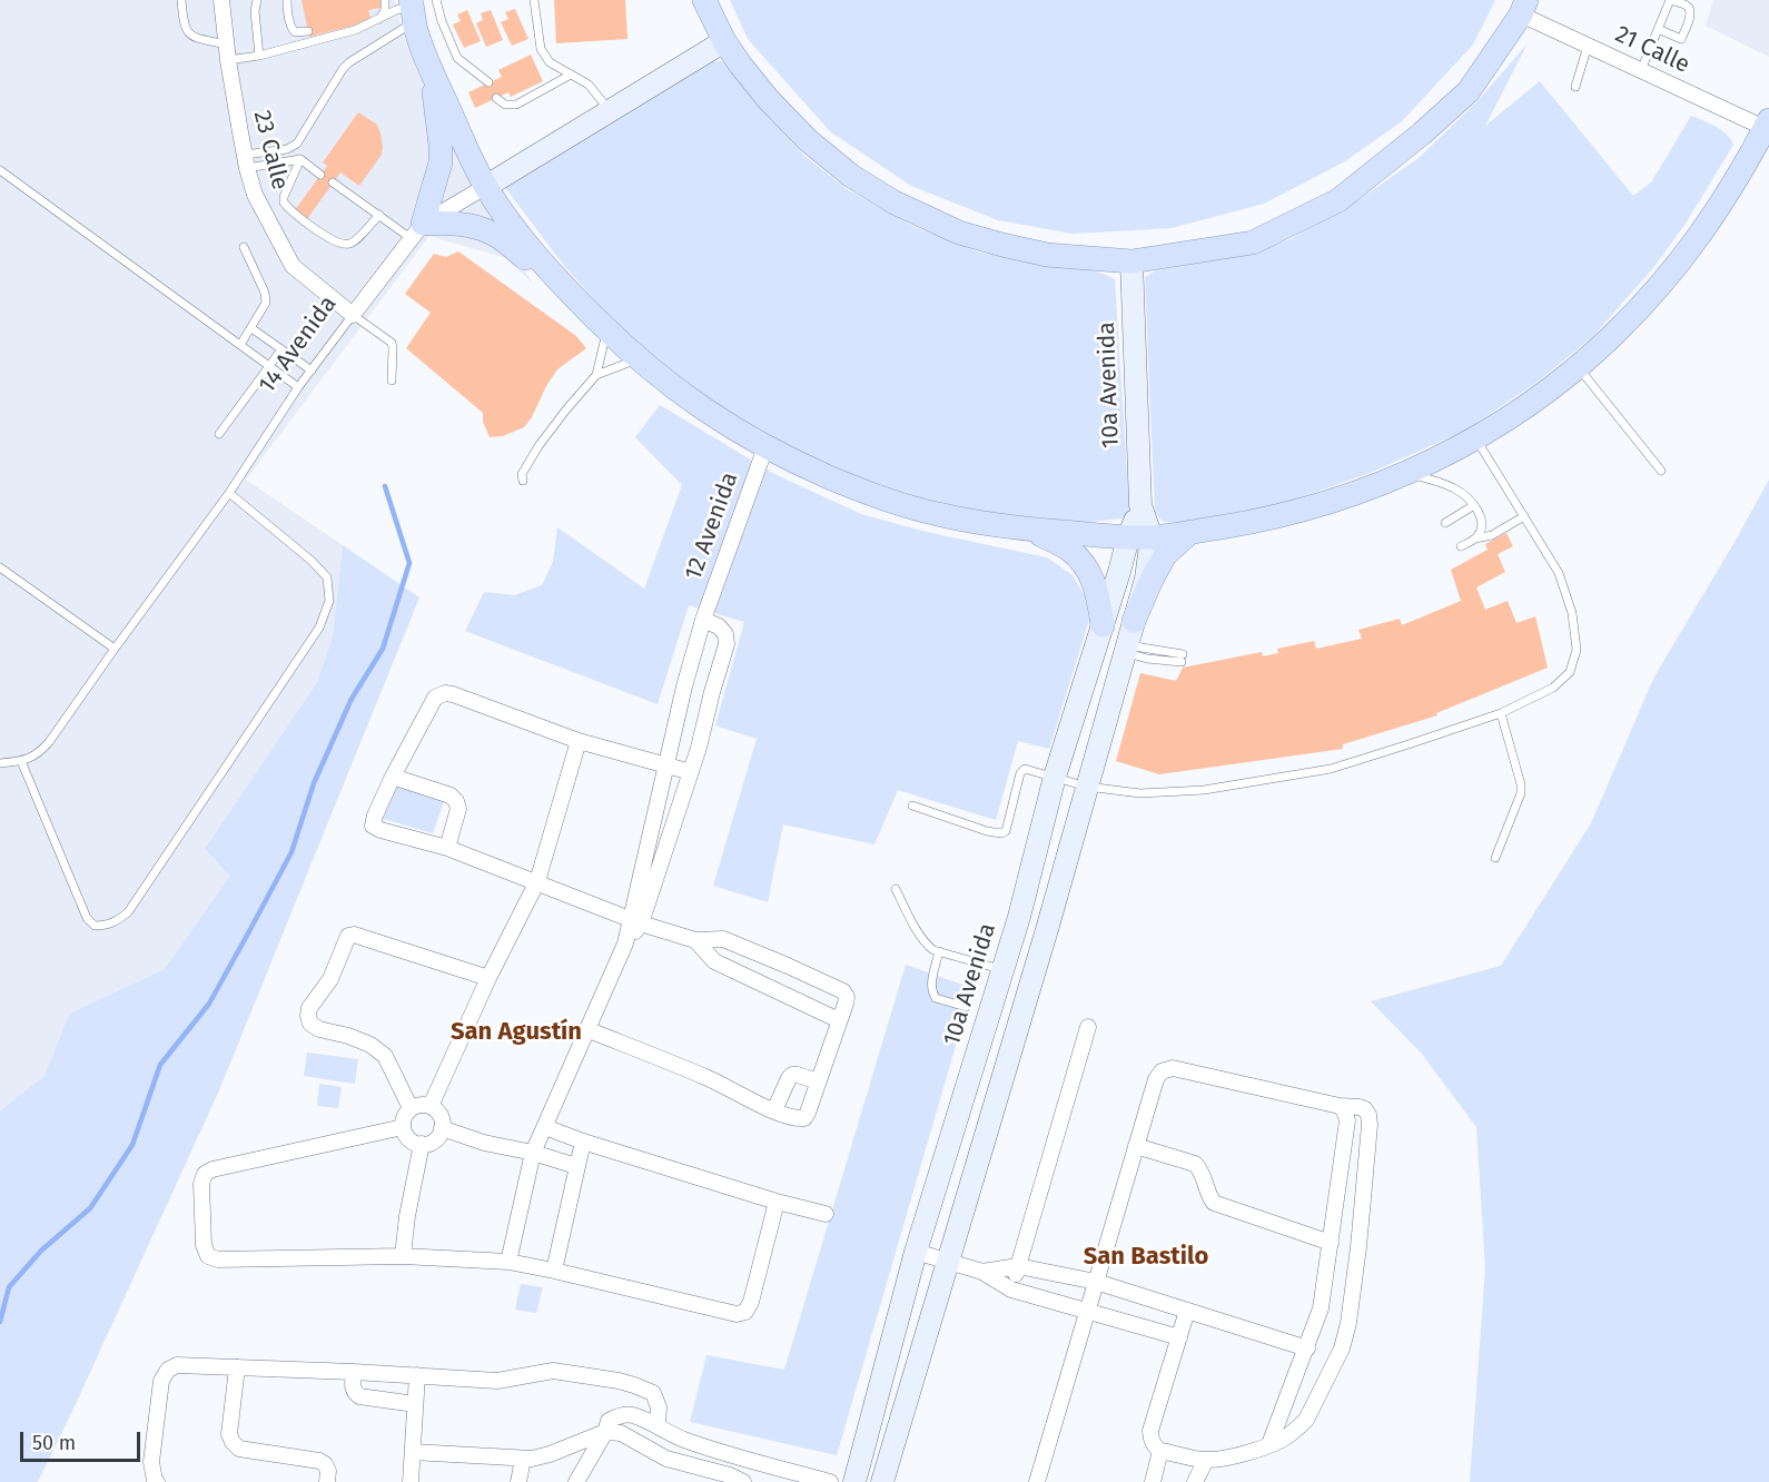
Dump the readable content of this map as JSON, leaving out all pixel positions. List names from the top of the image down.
{
  "streets": {
    "street": [
      "21 Calle",
      "23 Calle",
      "14 Avenida",
      "10a Avenida",
      "12 Avenida"
    ]
  },
  "crossings": [
    ["23 Calle", "14 Avenida"]
  ],
  "districts": ["San Agustín", "San Bastilo"],
  "scale_bar": "50 m"
}
